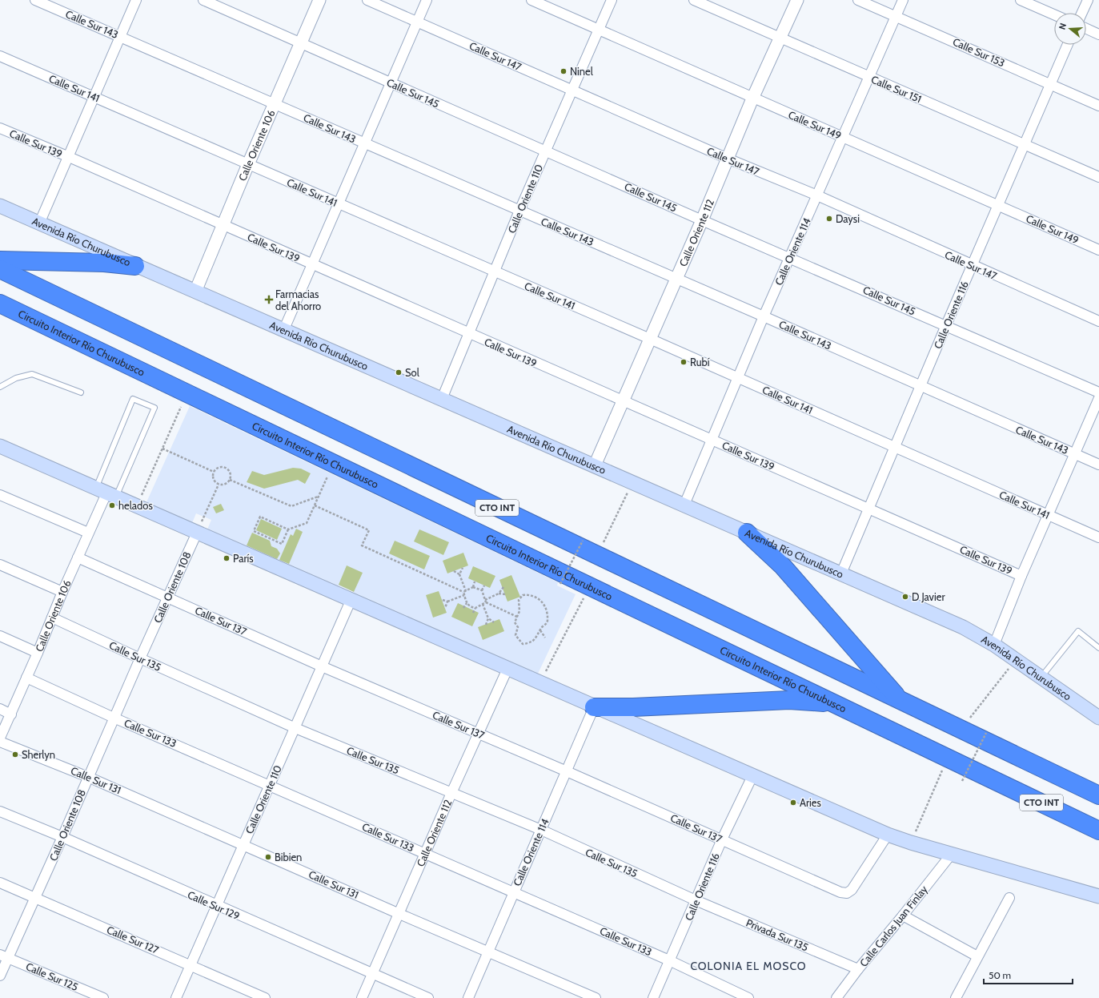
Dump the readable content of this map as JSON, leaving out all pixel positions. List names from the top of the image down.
{
  "streets": {
    "highway": ["Circuito Interior Río Churubusco", "CTO INT"],
    "main road": ["Avenida Río Churubusco"],
    "street": [
      "Calle Sur 143",
      "Calle Sur 153",
      "Calle Sur 147",
      "Calle Sur 141",
      "Calle Sur 151",
      "Calle Sur 145",
      "Calle Sur 149",
      "Calle Sur 139",
      "Calle Oriente 106",
      "Calle Oriente 110",
      "Calle Oriente 112",
      "Calle Oriente 114",
      "Calle Oriente 116",
      "Calle Oriente 108",
      "Calle Sur 137",
      "Calle Sur 135",
      "Calle Sur 133",
      "Calle Sur 131",
      "Calle Sur 129",
      "Calle Carlos Juan Finlay",
      "Privada Sur 135",
      "Calle Sur 127",
      "Calle Sur 125"
    ]
  },
  "crossings": [
    ["Calle Sur 143", "Calle Oriente 106"],
    ["Calle Sur 143", "Calle Oriente 110"],
    ["Calle Sur 143", "Calle Oriente 112"],
    ["Calle Sur 143", "Calle Oriente 114"],
    ["Calle Sur 143", "Calle Oriente 116"],
    ["Calle Sur 153", "Calle Oriente 114"],
    ["Calle Sur 153", "Calle Oriente 116"],
    ["Calle Sur 147", "Calle Oriente 110"],
    ["Calle Sur 147", "Calle Oriente 112"],
    ["Calle Sur 147", "Calle Oriente 114"],
    ["Calle Sur 147", "Calle Oriente 116"],
    ["Calle Sur 141", "Calle Oriente 106"],
    ["Calle Sur 141", "Calle Oriente 110"],
    ["Calle Sur 141", "Calle Oriente 112"],
    ["Calle Sur 141", "Calle Oriente 114"],
    ["Calle Sur 141", "Calle Oriente 116"],
    ["Calle Sur 151", "Calle Oriente 112"],
    ["Calle Sur 151", "Calle Oriente 114"],
    ["Calle Sur 151", "Calle Oriente 116"],
    ["Calle Sur 145", "Calle Oriente 106"],
    ["Calle Sur 145", "Calle Oriente 110"],
    ["Calle Sur 145", "Calle Oriente 112"],
    ["Calle Sur 145", "Calle Oriente 114"],
    ["Calle Sur 145", "Calle Oriente 116"],
    ["Calle Sur 149", "Calle Oriente 110"],
    ["Calle Sur 149", "Calle Oriente 112"],
    ["Calle Sur 149", "Calle Oriente 114"],
    ["Calle Sur 149", "Calle Oriente 116"],
    ["Calle Sur 139", "Calle Oriente 106"],
    ["Calle Sur 139", "Calle Oriente 110"],
    ["Calle Sur 139", "Calle Oriente 112"],
    ["Calle Sur 139", "Calle Oriente 114"],
    ["Calle Sur 139", "Calle Oriente 116"],
    ["Calle Oriente 106", "Avenida Río Churubusco"],
    ["Calle Oriente 106", "Calle Sur 137"],
    ["Calle Oriente 106", "Calle Sur 135"],
    ["Calle Oriente 106", "Calle Sur 133"],
    ["Calle Oriente 110", "Avenida Río Churubusco"],
    ["Calle Oriente 110", "Calle Sur 137"],
    ["Calle Oriente 110", "Calle Sur 135"],
    ["Calle Oriente 110", "Calle Sur 133"],
    ["Calle Oriente 110", "Calle Sur 131"],
    ["Calle Oriente 110", "Calle Sur 129"],
    ["Calle Oriente 110", "Calle Sur 127"],
    ["Calle Oriente 112", "Avenida Río Churubusco"],
    ["Calle Oriente 112", "Calle Sur 137"],
    ["Calle Oriente 112", "Calle Sur 135"],
    ["Calle Oriente 112", "Calle Sur 133"],
    ["Calle Oriente 112", "Calle Sur 131"],
    ["Calle Oriente 112", "Calle Sur 129"],
    ["Avenida Río Churubusco", "Calle Oriente 114"],
    ["Avenida Río Churubusco", "Calle Oriente 116"],
    ["Calle Oriente 114", "Calle Sur 137"],
    ["Calle Oriente 114", "Calle Sur 135"],
    ["Calle Oriente 114", "Calle Sur 133"],
    ["Calle Oriente 114", "Calle Sur 131"],
    ["Calle Oriente 116", "Calle Sur 137"],
    ["Calle Oriente 116", "Calle Sur 135"],
    ["Calle Oriente 116", "Calle Sur 133"],
    ["Calle Oriente 116", "Privada Sur 135"],
    ["Calle Oriente 108", "Calle Sur 137"],
    ["Calle Oriente 108", "Calle Sur 135"],
    ["Calle Oriente 108", "Calle Sur 133"],
    ["Calle Oriente 108", "Calle Sur 131"],
    ["Calle Oriente 108", "Calle Sur 129"],
    ["Calle Oriente 108", "Calle Sur 127"],
    ["Calle Oriente 108", "Calle Sur 125"],
    ["Calle Sur 135", "Privada Sur 135"],
    ["Calle Carlos Juan Finlay", "Privada Sur 135"]
  ],
  "districts": ["COLONIA EL MOSCO"],
  "places": {
    "other": [
      "Ninel",
      "Daysi",
      "Rubí",
      "Sol",
      "helados",
      "París",
      "D Javier",
      "Sherlyn",
      "Aries",
      "Bibien"
    ],
    "health": ["Farmacias del Ahorro"]
  },
  "scale_bar": "50 m",
  "north": "left"
}
